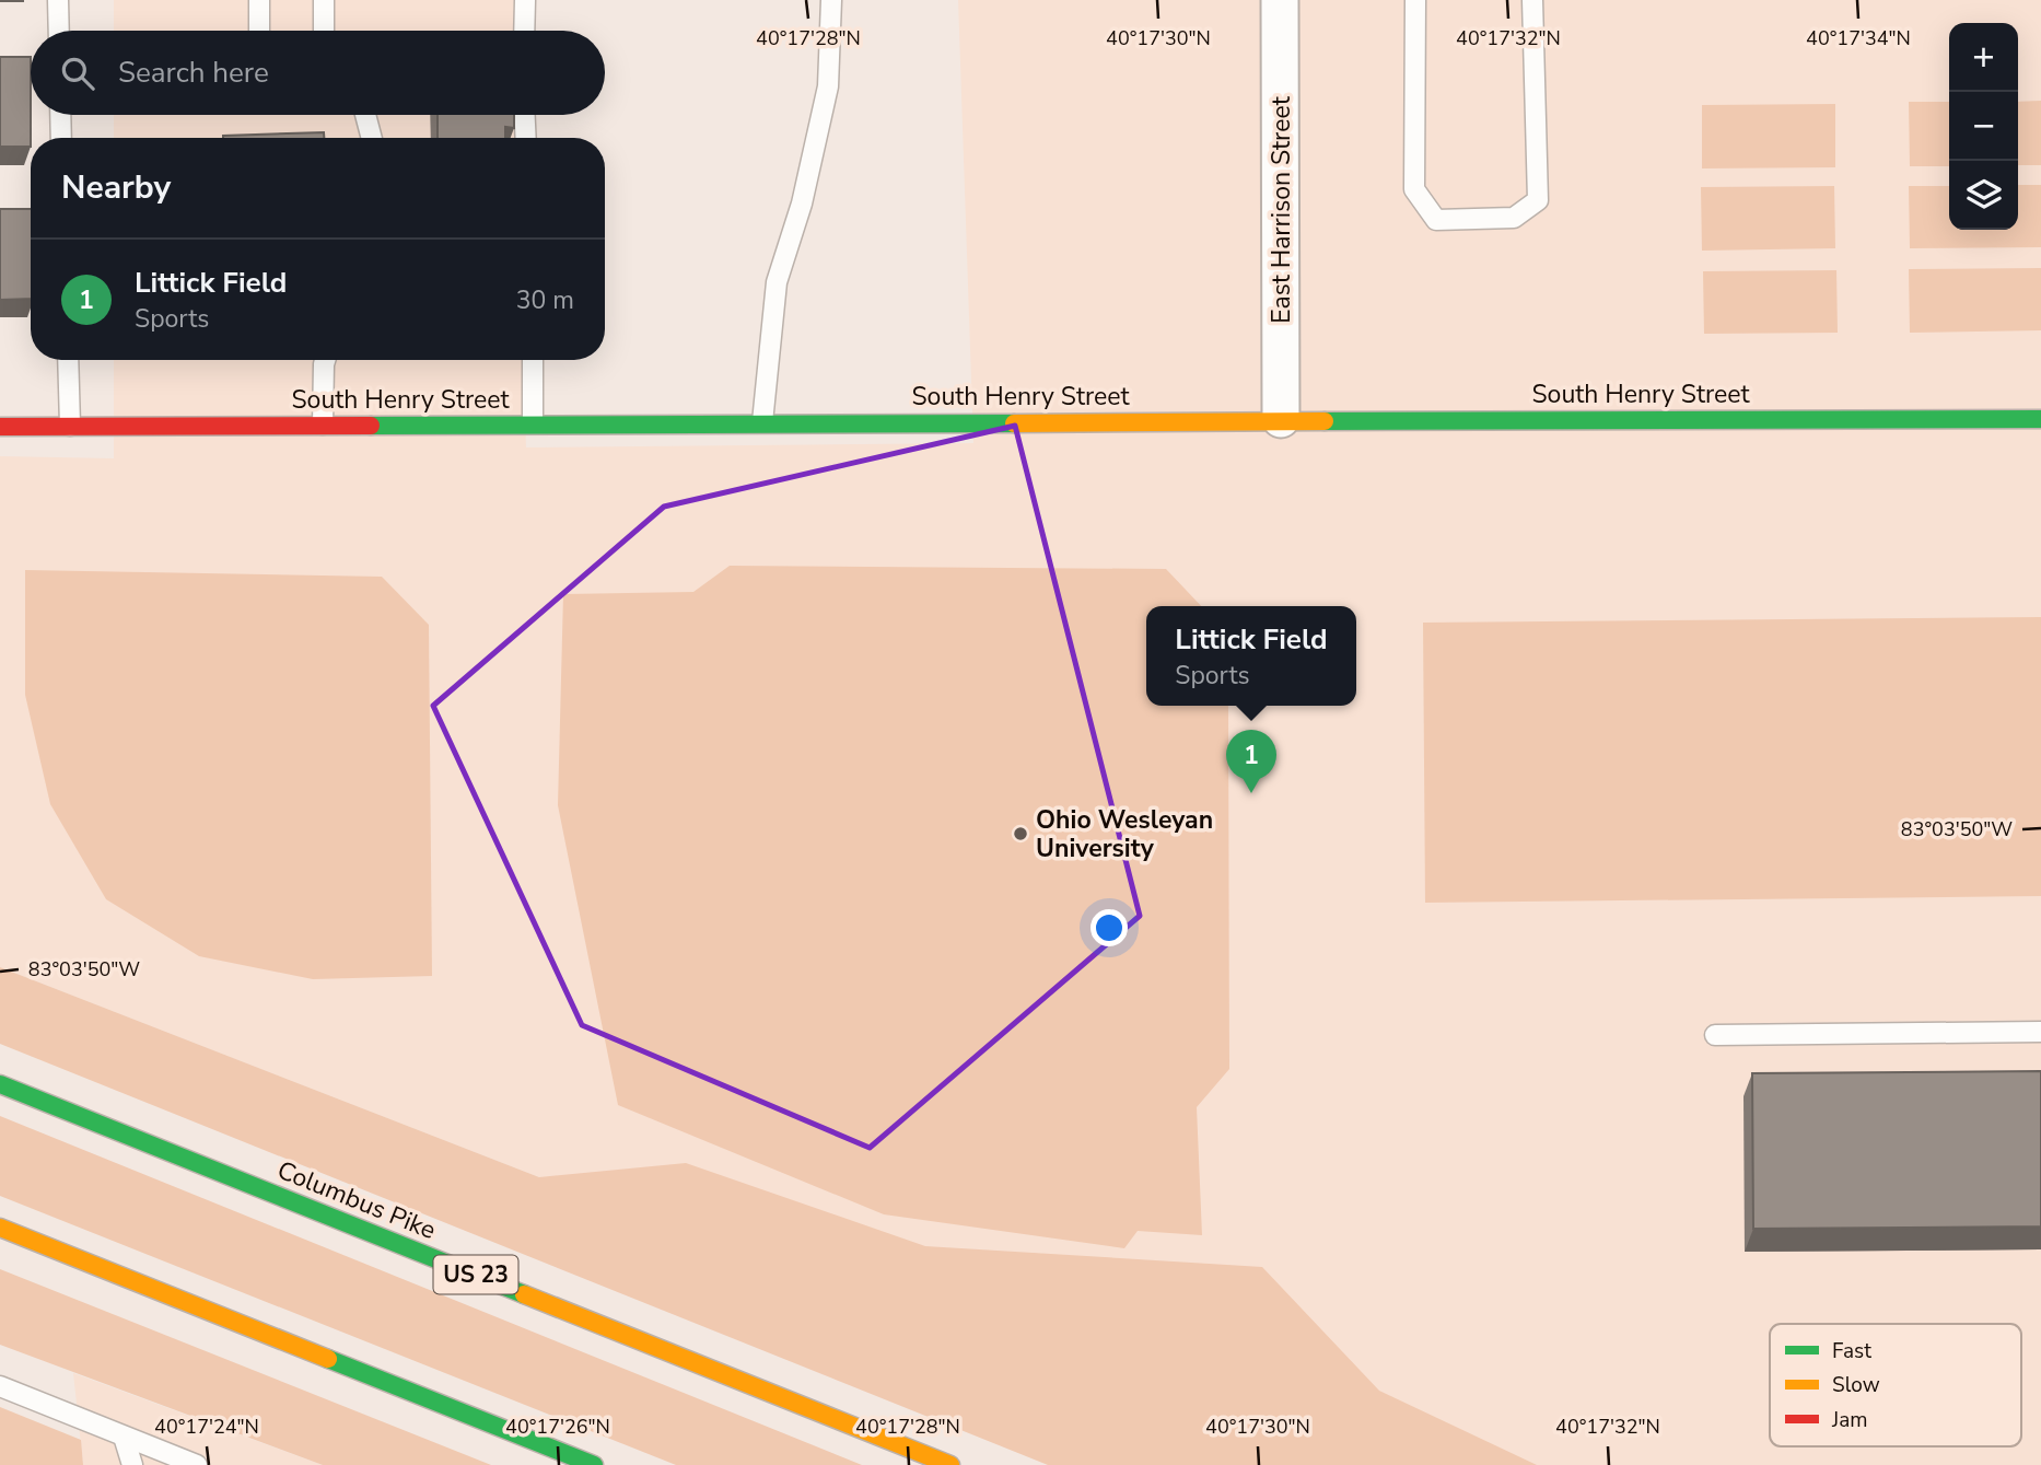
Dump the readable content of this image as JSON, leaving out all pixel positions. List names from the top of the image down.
{
  "streets": {
    "main road": ["South Henry Street", "Columbus Pike", "US 23"],
    "street": ["East Harrison Street"]
  },
  "crossings": [
    ["East Harrison Street", "South Henry Street"]
  ],
  "places": ["Ohio Wesleyan University"],
  "legend": ["Fast", "Slow", "Jam"],
  "page": {
    "map_buttons": ["+", "−"],
    "search": "Search here",
    "heading": "Nearby",
    "list": [
      {
        "mark": "1",
        "name": "Littick Field",
        "note": "Sports",
        "value": "30 m"
      }
    ],
    "popup": ["Littick Field", "Sports"],
    "pins": "1"
  },
  "coordinates": [
    "40°17'28\"N",
    "40°17'30\"N",
    "40°17'32\"N",
    "40°17'34\"N",
    "83°03'50\"W",
    "40°17'24\"N",
    "40°17'26\"N"
  ]
}
